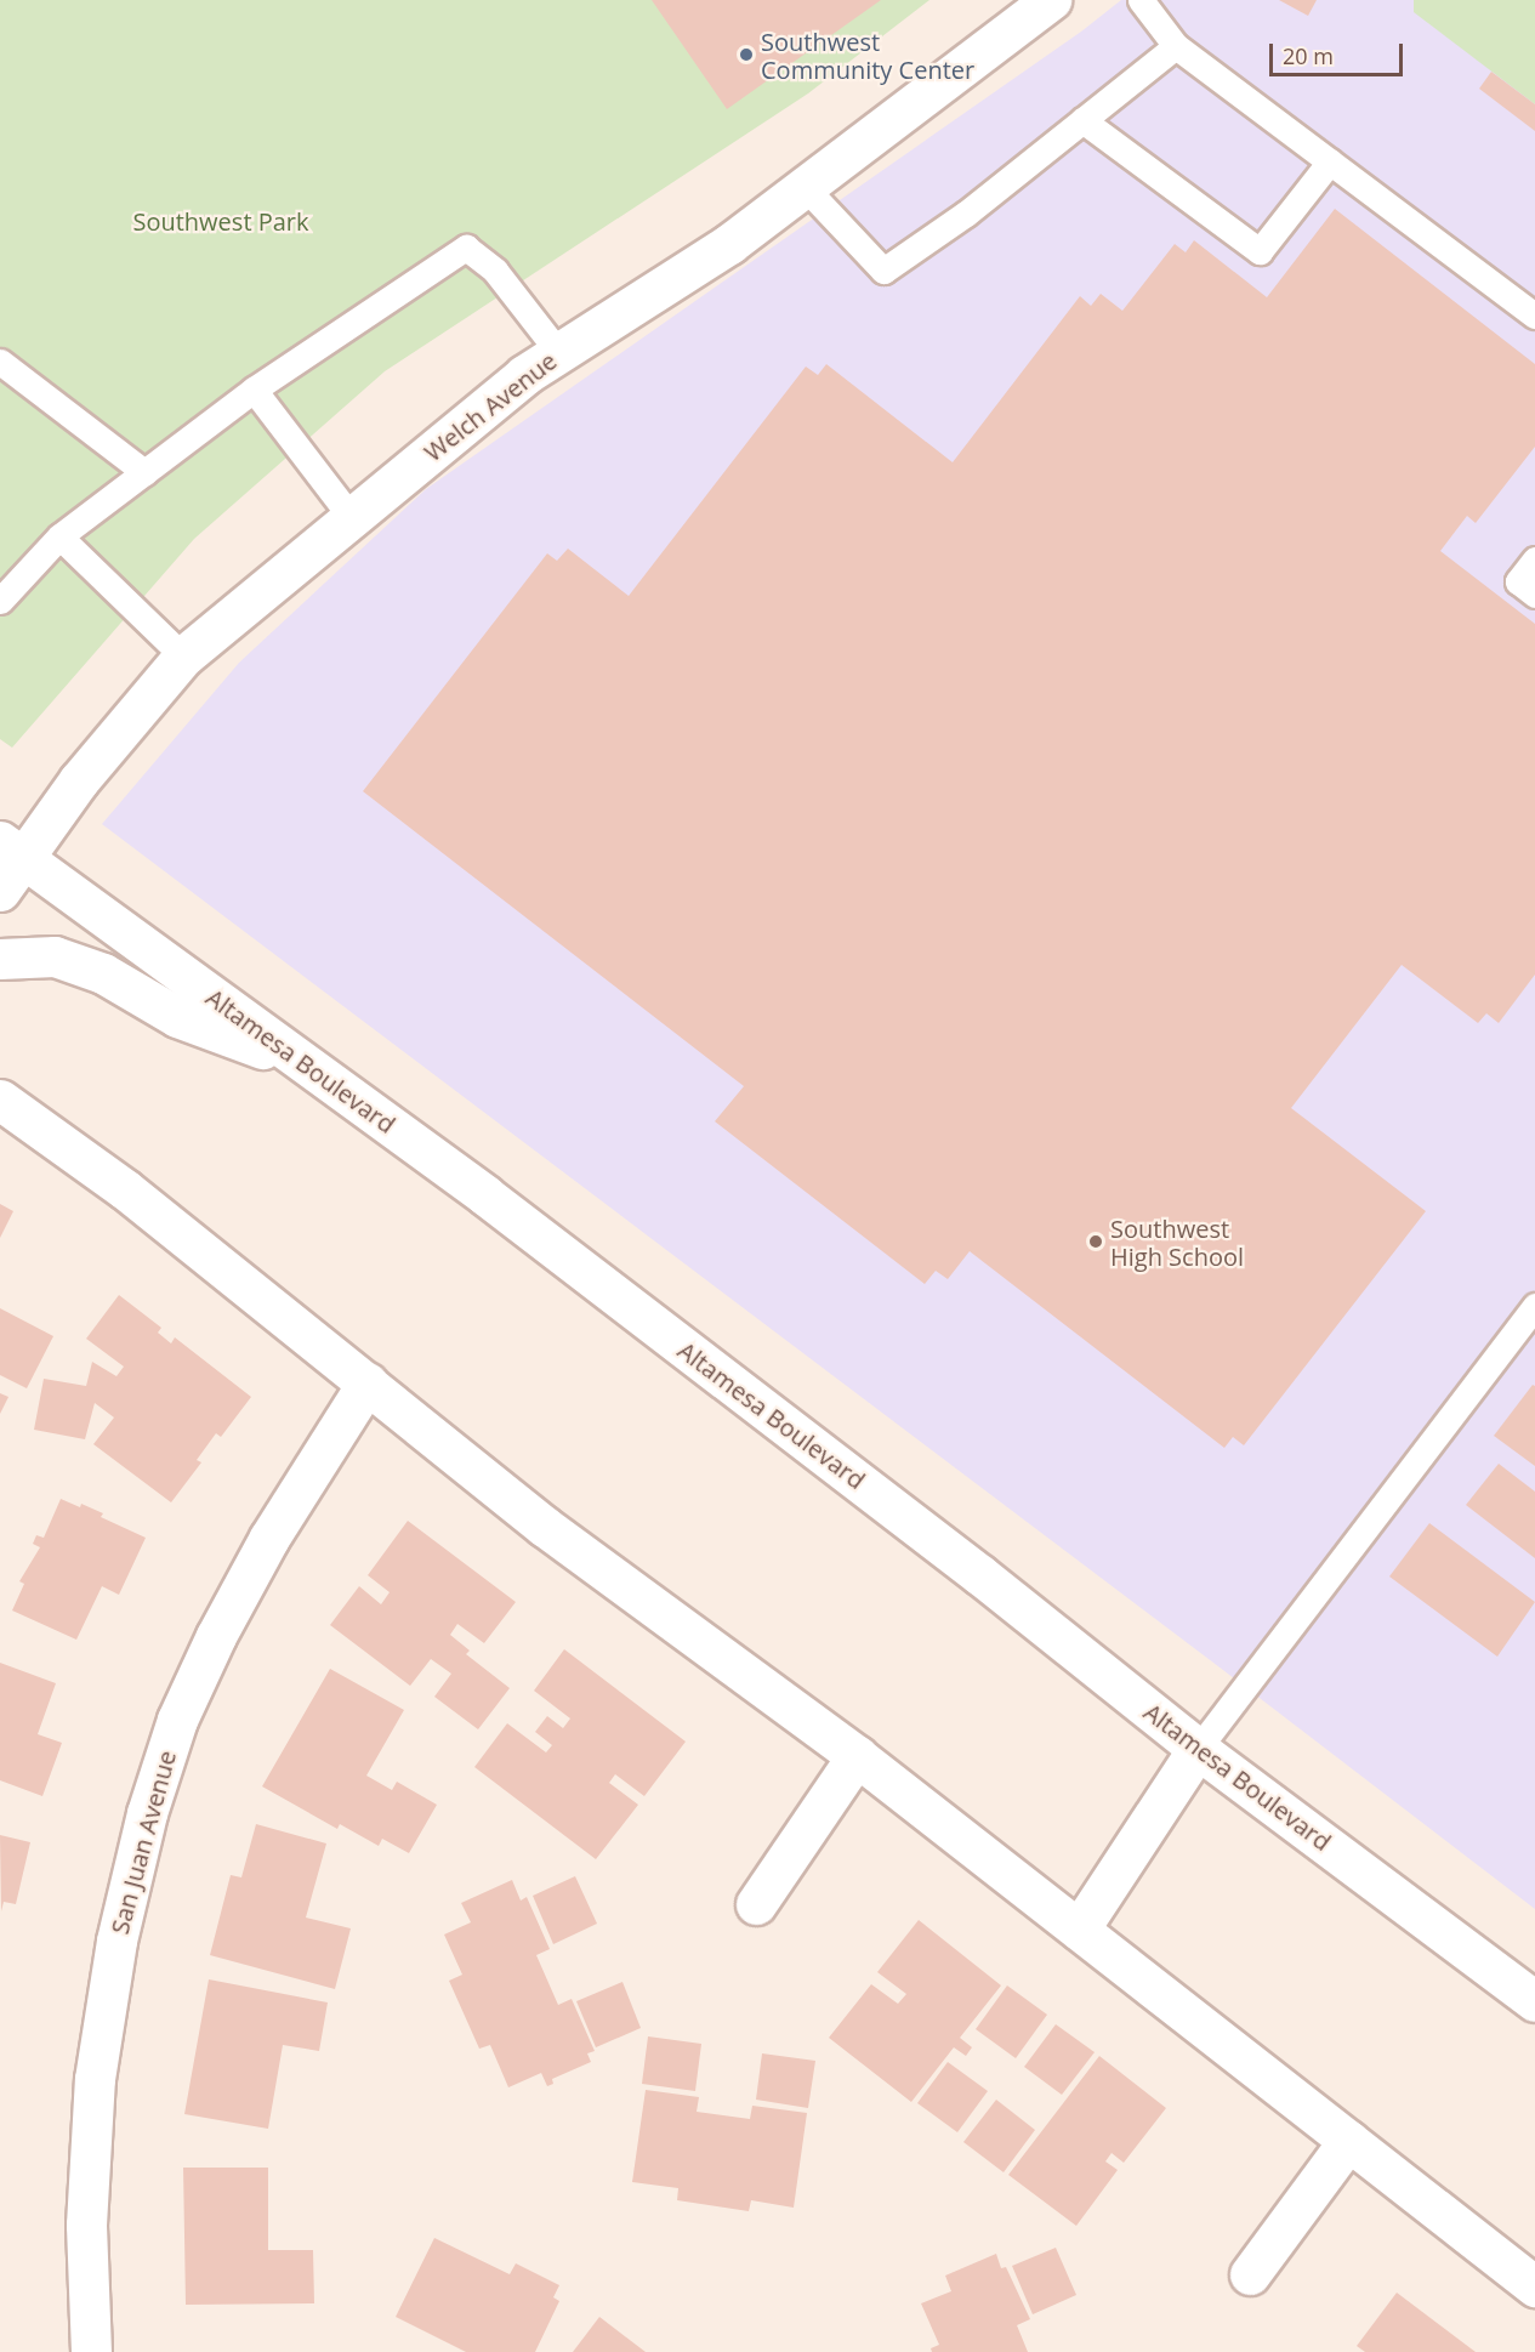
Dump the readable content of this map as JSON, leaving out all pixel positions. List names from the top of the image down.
{
  "streets": {
    "main road": ["Welch Avenue", "Altamesa Boulevard", "San Juan Avenue"]
  },
  "crossings": [
    ["Welch Avenue", "Altamesa Boulevard"]
  ],
  "parks": ["Southwest Park"],
  "places": ["Southwest Community Center", "Southwest High School"],
  "scale_bar": "20 m"
}
